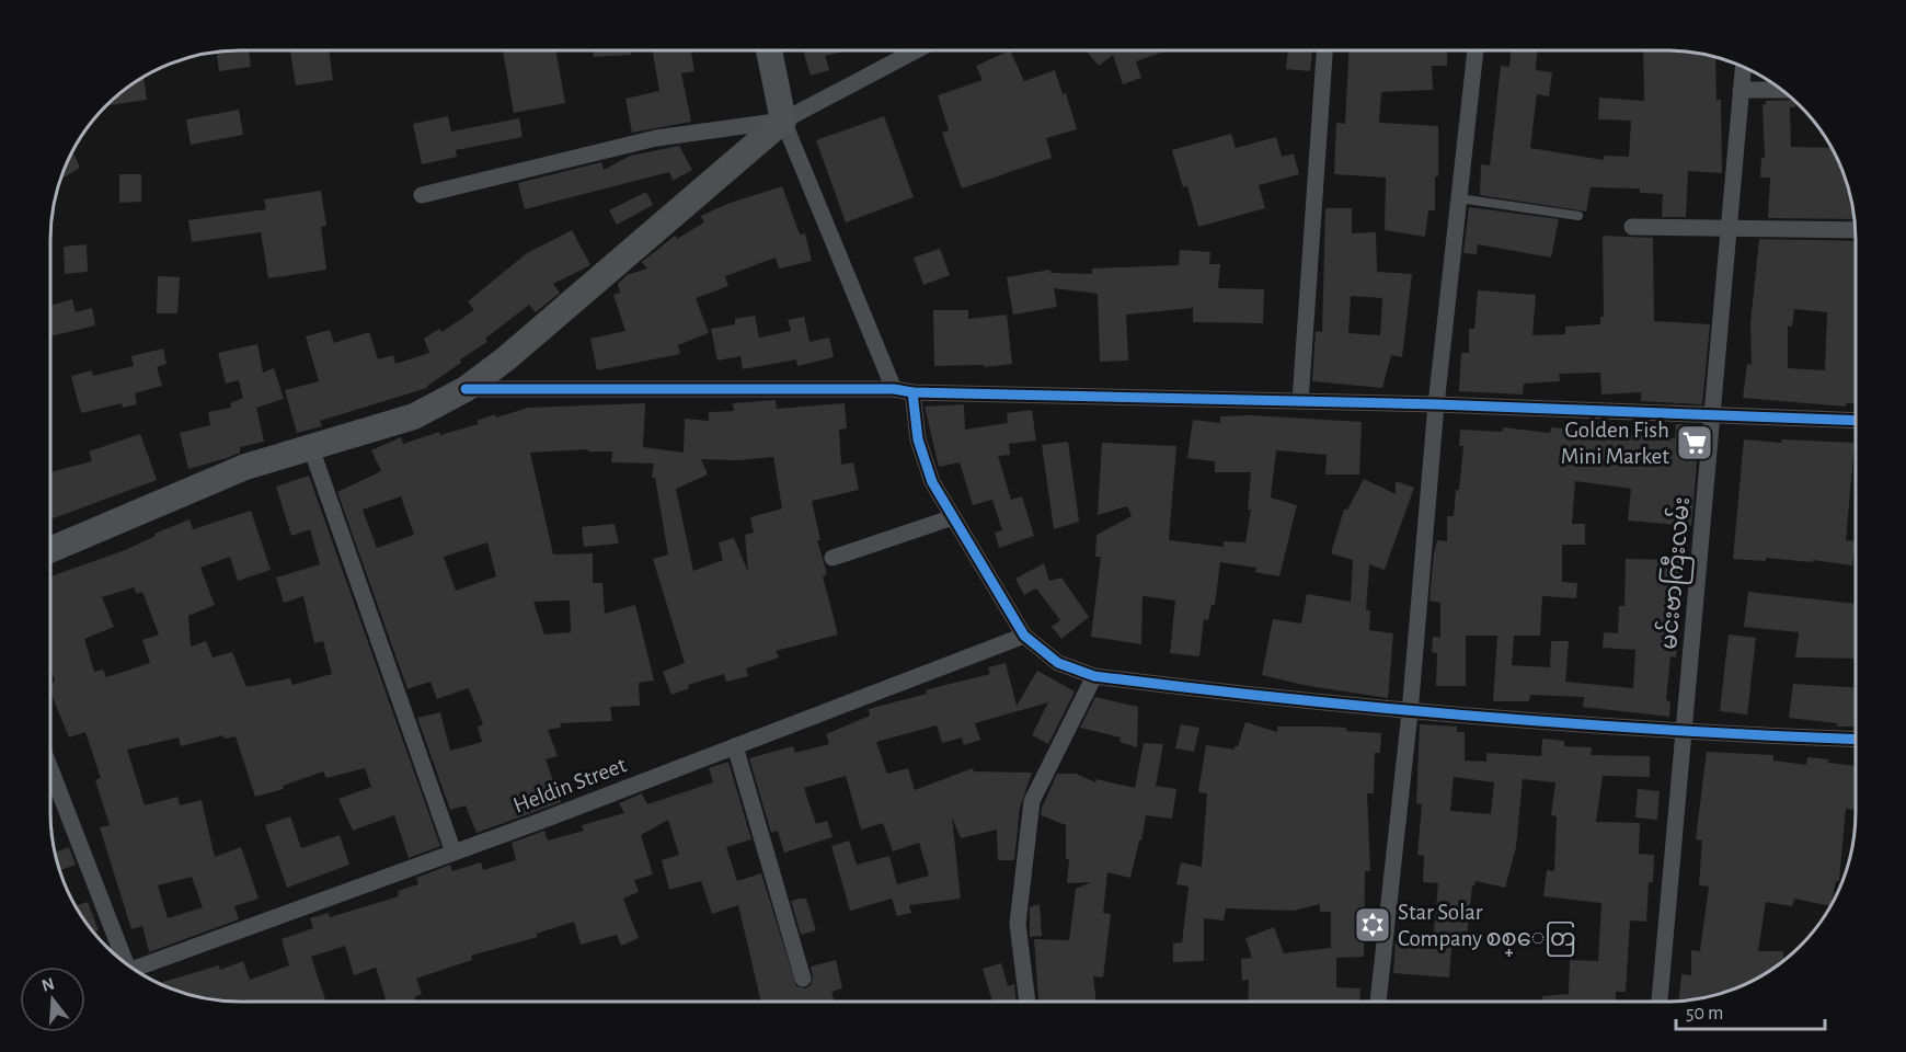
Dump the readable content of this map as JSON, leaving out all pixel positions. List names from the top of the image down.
{
  "streets": {
    "street": ["မင်းဗာကြီးလမ်း", "Heldin Street"]
  },
  "places": {
    "supermarket": ["Golden Fish Mini Market"],
    "synagogue": ["Star Solar Company စစ္ေတြ"]
  },
  "scale_bar": "50 m",
  "north": "top"
}
